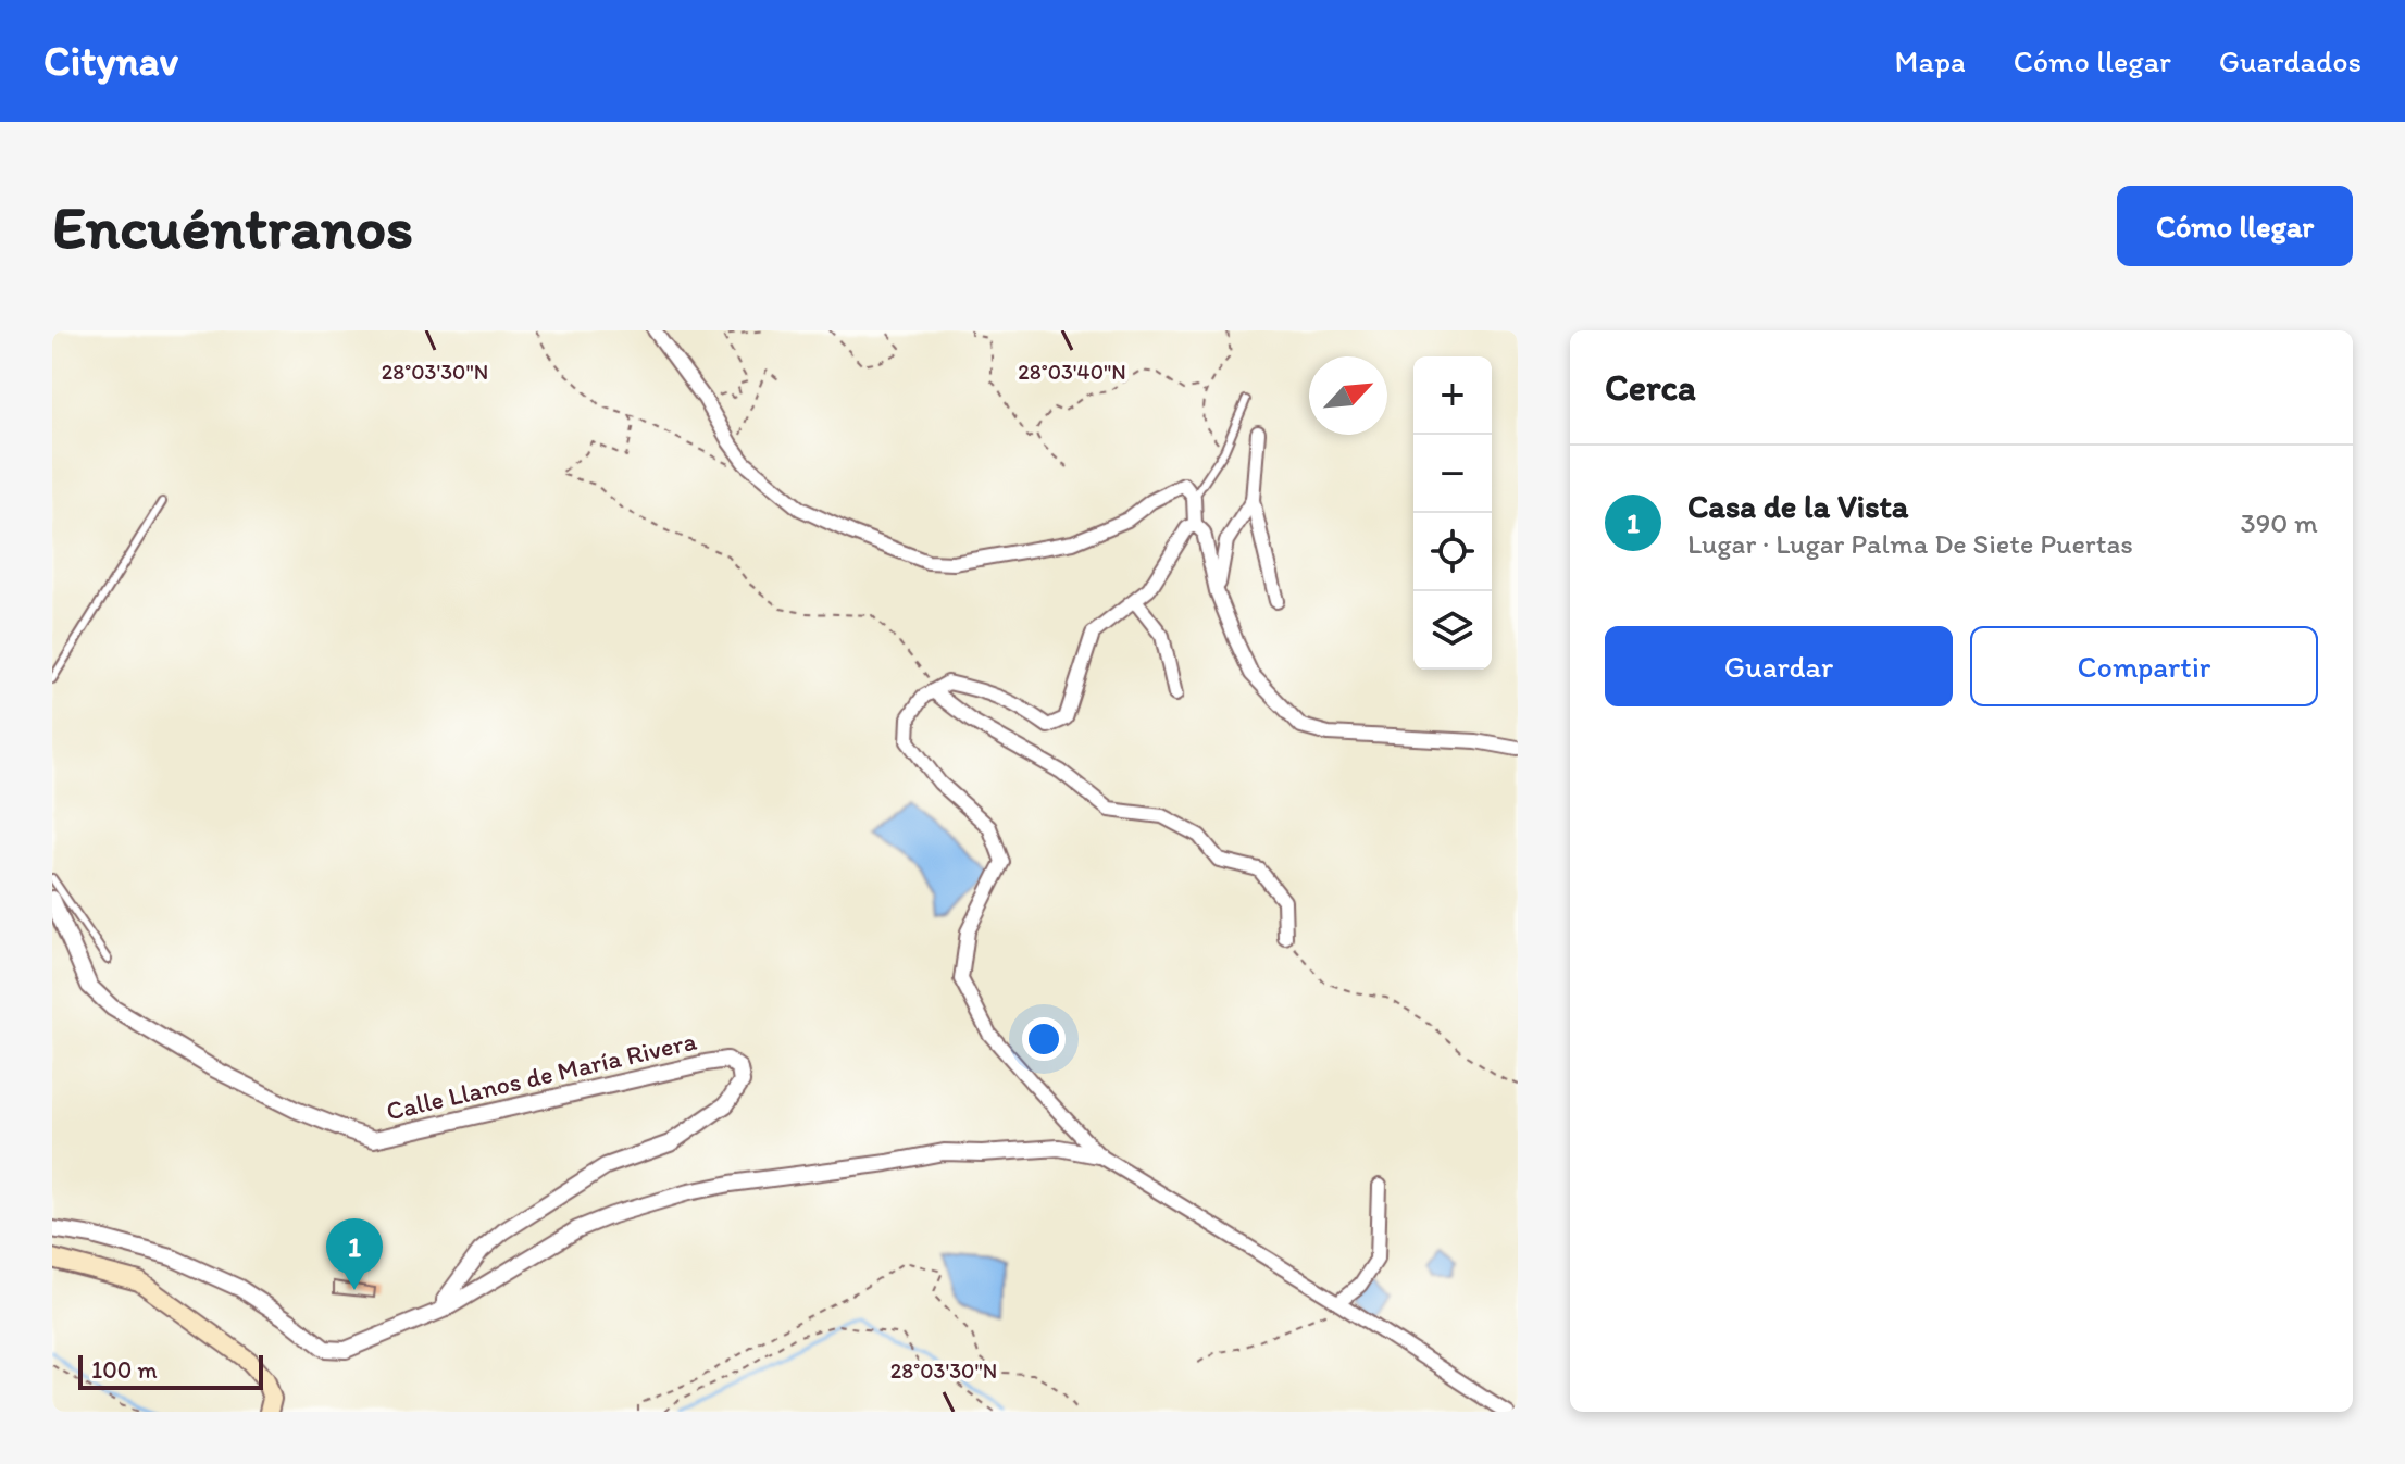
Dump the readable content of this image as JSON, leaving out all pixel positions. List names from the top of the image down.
{
  "streets": {
    "street": ["Calle Llanos de María Rivera"]
  },
  "scale_bar": "100 m",
  "north": "top right",
  "page": {
    "header": "Citynav",
    "nav": ["Mapa", "Cómo llegar", "Guardados"],
    "buttons": [
      "Cómo llegar",
      ["Guardar", "Compartir"]
    ],
    "title": "Encuéntranos",
    "heading": "Cerca",
    "map_buttons": ["+", "−"],
    "list": [
      {
        "mark": "1",
        "name": "Casa de la Vista",
        "note": "Lugar · Lugar Palma De Siete Puertas",
        "value": "390 m"
      }
    ],
    "pins": "1",
    "scale": "100 m"
  },
  "coordinates": ["28°03'30\"N", "28°03'40\"N"]
}
